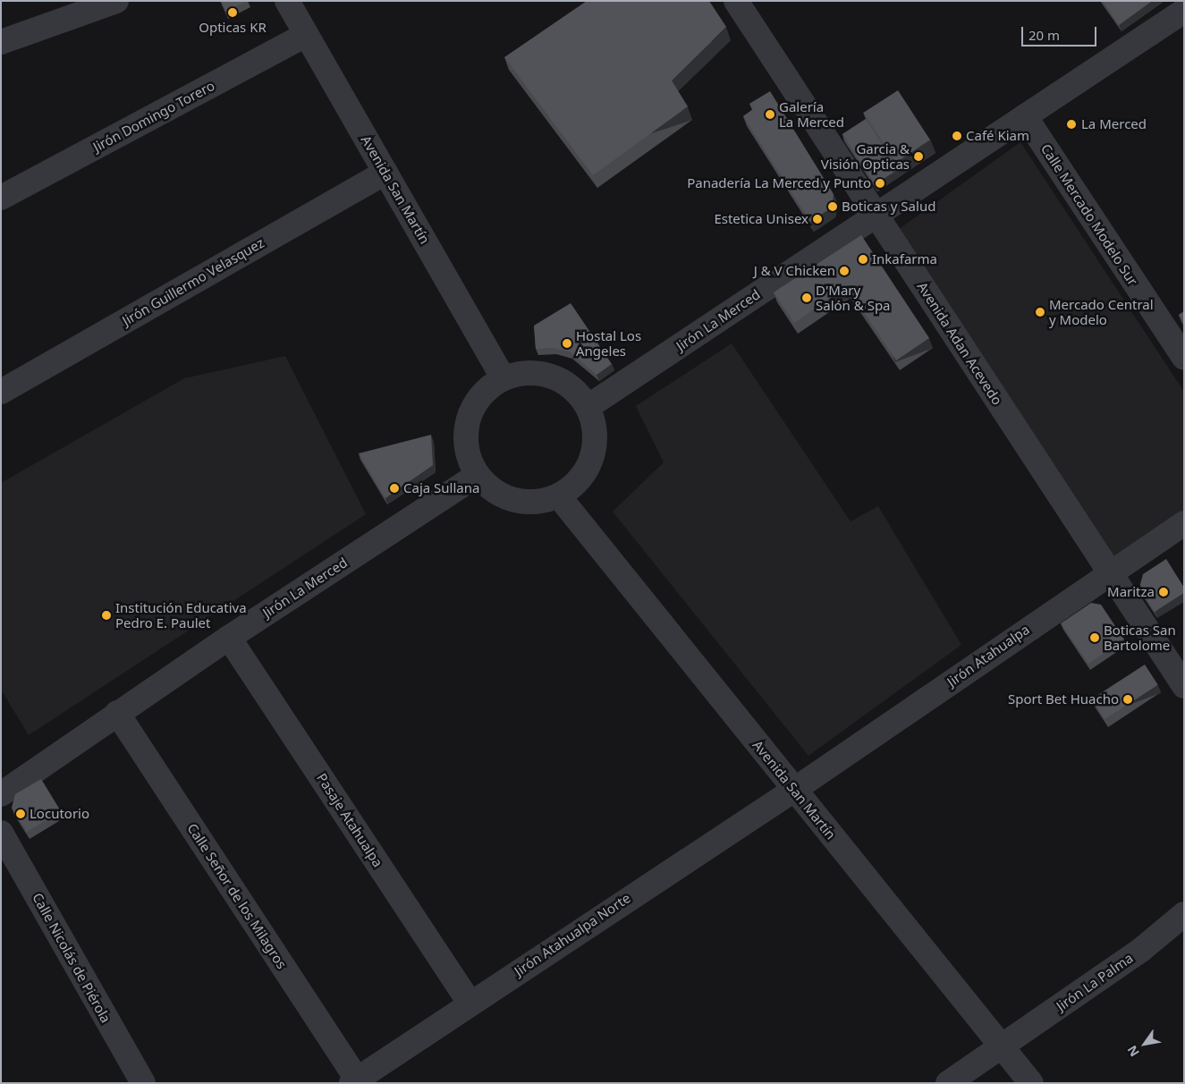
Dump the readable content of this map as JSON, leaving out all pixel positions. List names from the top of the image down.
{
  "streets": {
    "street": [
      "Jirón Domingo Torero",
      "Avenida San Martín",
      "Calle Mercado Modelo Sur",
      "Jirón Guillermo Velasquez",
      "Jirón La Merced",
      "Avenida Adan Acevedo",
      "Jirón Atahualpa",
      "Pasaje Atahualpa",
      "Calle Señor de los Milagros",
      "Jirón Atahualpa Norte",
      "Calle Nicolás de Piérola",
      "Jirón La Palma"
    ]
  },
  "crossings": [
    ["Jirón Domingo Torero", "Avenida San Martín"],
    ["Avenida San Martín", "Jirón Guillermo Velasquez"],
    ["Avenida San Martín", "Jirón La Merced"],
    ["Avenida San Martín", "Jirón Atahualpa"],
    ["Avenida San Martín", "Jirón Atahualpa Norte"],
    ["Avenida San Martín", "Jirón La Palma"],
    ["Calle Mercado Modelo Sur", "Jirón La Merced"],
    ["Jirón La Merced", "Avenida Adan Acevedo"],
    ["Jirón La Merced", "Pasaje Atahualpa"],
    ["Jirón La Merced", "Calle Señor de los Milagros"],
    ["Avenida Adan Acevedo", "Jirón Atahualpa"],
    ["Jirón Atahualpa", "Jirón Atahualpa Norte"],
    ["Pasaje Atahualpa", "Jirón Atahualpa Norte"],
    ["Calle Señor de los Milagros", "Jirón Atahualpa Norte"]
  ],
  "places": [
    "Opticas KR",
    "Galería La Merced",
    "La Merced",
    "Café Kiam",
    "Garcia & Visión Opticas",
    "Panadería La Merced y Punto",
    "Boticas y Salud",
    "Estetica Unisex",
    "Inkafarma",
    "J & V Chicken",
    "D'Mary Salón & Spa",
    "Mercado Central y Modelo",
    "Hostal Los Angeles",
    "Caja Sullana",
    "Maritza",
    "Institución Educativa Pedro E. Paulet",
    "Boticas San Bartolome",
    "Sport Bet Huacho",
    "Locutorio"
  ],
  "scale_bar": "20 m",
  "north": "bottom left"
}
